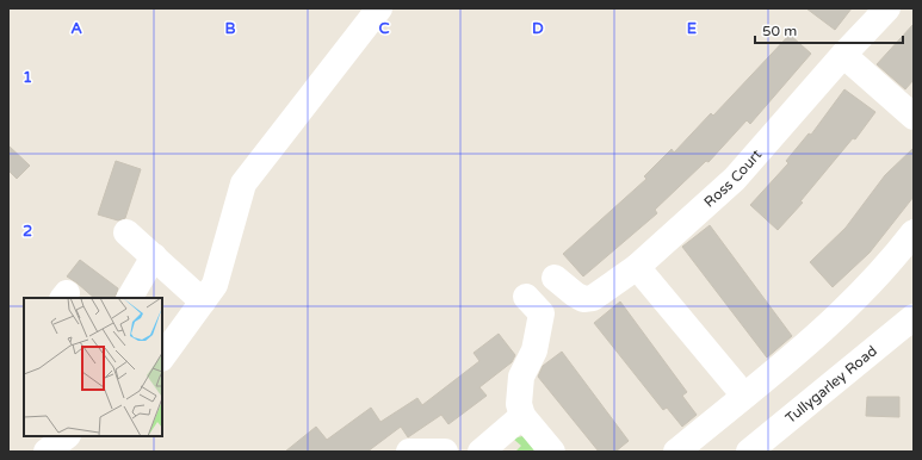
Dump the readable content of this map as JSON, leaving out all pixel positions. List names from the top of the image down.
{
  "streets": {
    "street": ["Ross Court", "Tullygarley Road"]
  },
  "scale_bar": "50 m",
  "grid": {
    "columns": [
      "A",
      "B",
      "C",
      "D",
      "E"
    ],
    "rows": ["1", "2"]
  }
}
